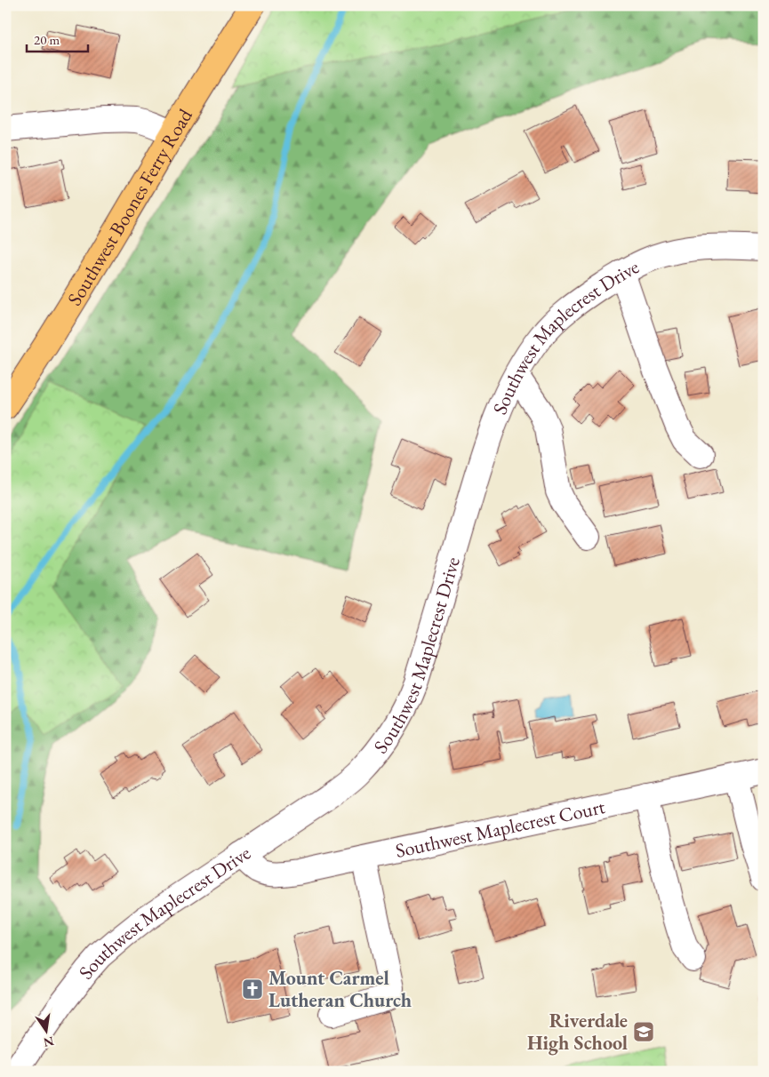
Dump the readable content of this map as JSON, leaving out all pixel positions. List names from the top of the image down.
{
  "streets": {
    "main road": ["Southwest Boones Ferry Road"],
    "street": ["Southwest Maplecrest Drive", "Southwest Maplecrest Court"]
  },
  "crossings": [
    ["Southwest Maplecrest Drive", "Southwest Maplecrest Court"]
  ],
  "places": {
    "church": ["Mount Carmel Lutheran Church"],
    "school or university": ["Riverdale High School"]
  },
  "scale_bar": "20 m",
  "north": "bottom"
}
